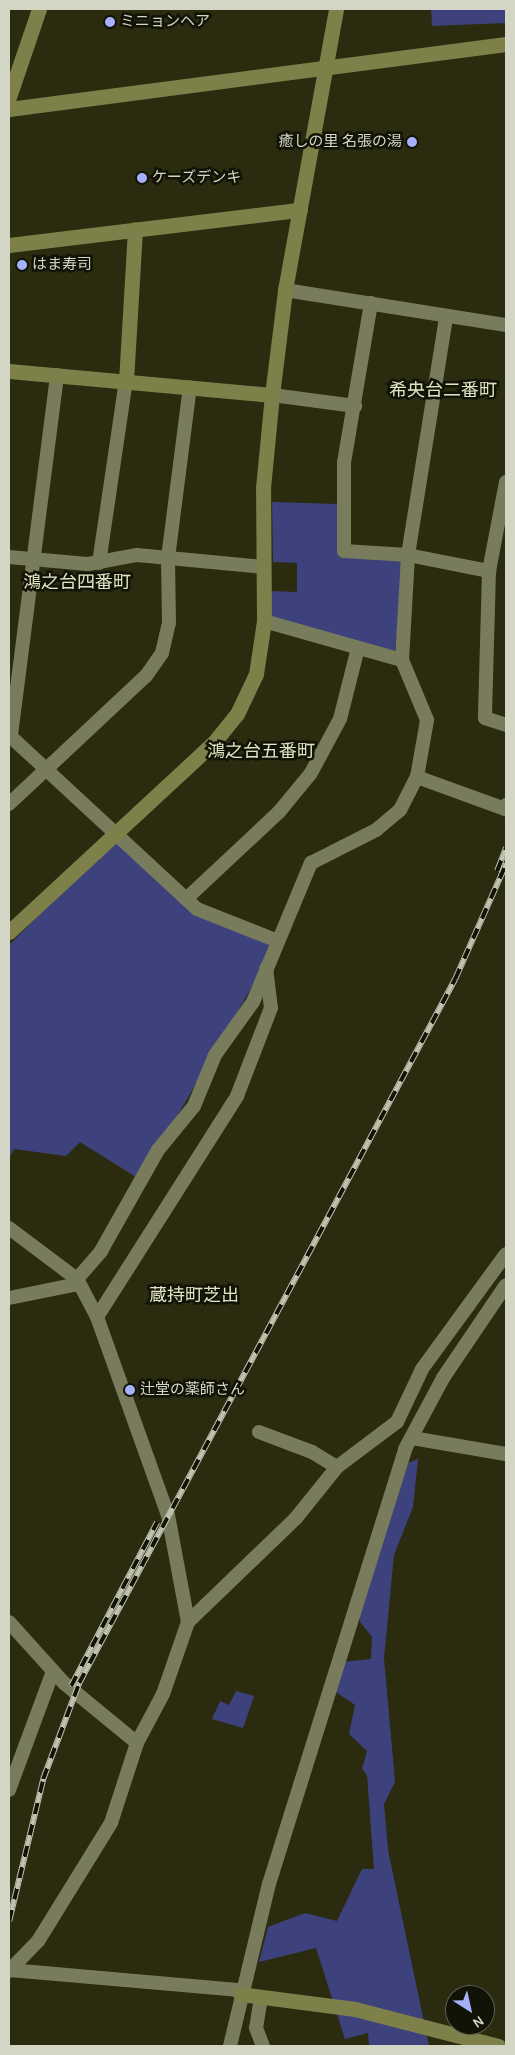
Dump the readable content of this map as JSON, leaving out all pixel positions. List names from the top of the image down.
{
  "districts": [
    "希央台二番町",
    "鴻之台四番町",
    "鴻之台五番町",
    "蔵持町芝出"
  ],
  "places": [
    "ミニョンヘア",
    "癒しの里 名張の湯",
    "ケーズデンキ",
    "はま寿司",
    "辻堂の薬師さん"
  ],
  "north": "bottom right"
}
